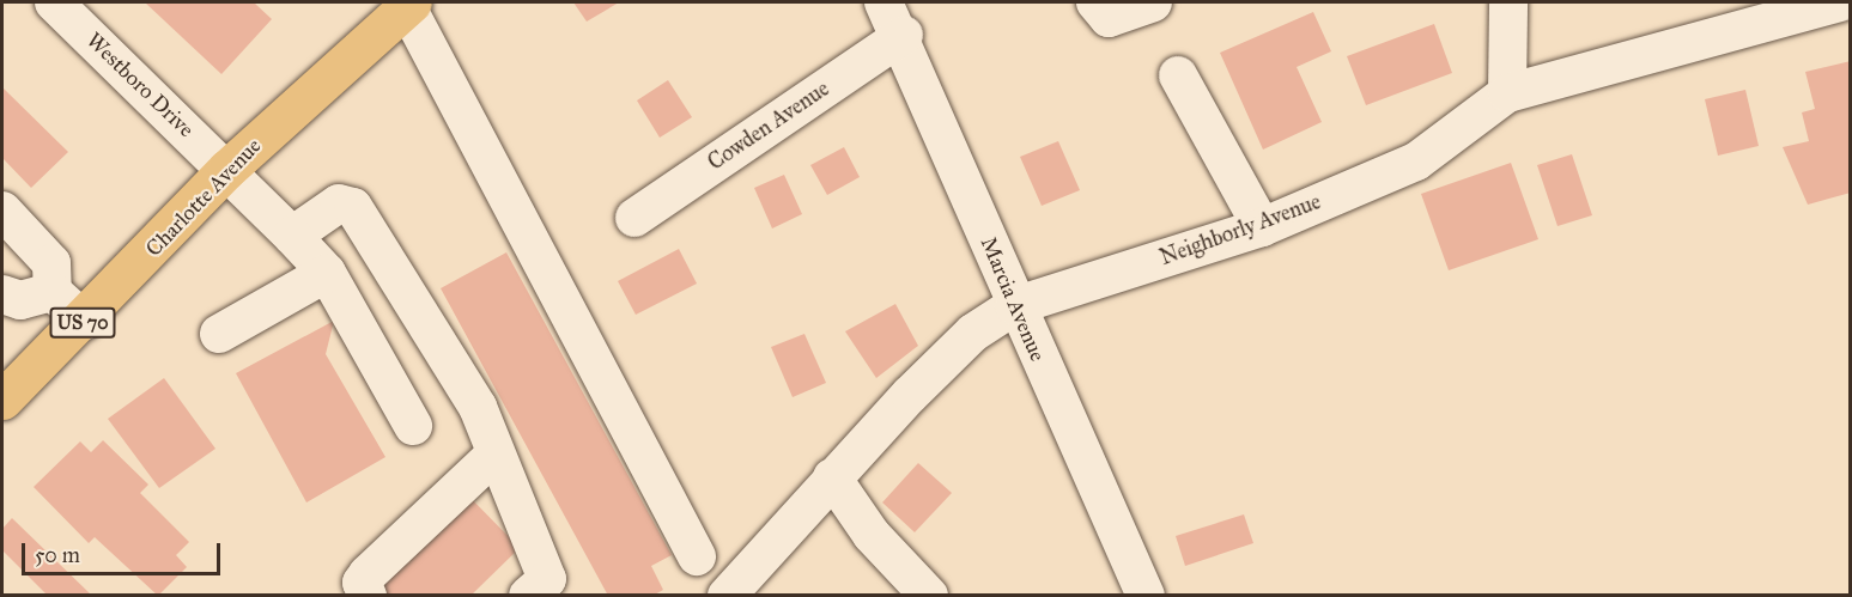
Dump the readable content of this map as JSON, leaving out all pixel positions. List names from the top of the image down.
{
  "streets": {
    "main road": ["Charlotte Avenue", "US 70"],
    "street": [
      "Westboro Drive",
      "Cowden Avenue",
      "Neighborly Avenue",
      "Marcia Avenue"
    ]
  },
  "crossings": [
    ["Westboro Drive", "Charlotte Avenue"],
    ["Cowden Avenue", "Marcia Avenue"],
    ["Neighborly Avenue", "Marcia Avenue"]
  ],
  "scale_bar": "50 m"
}
